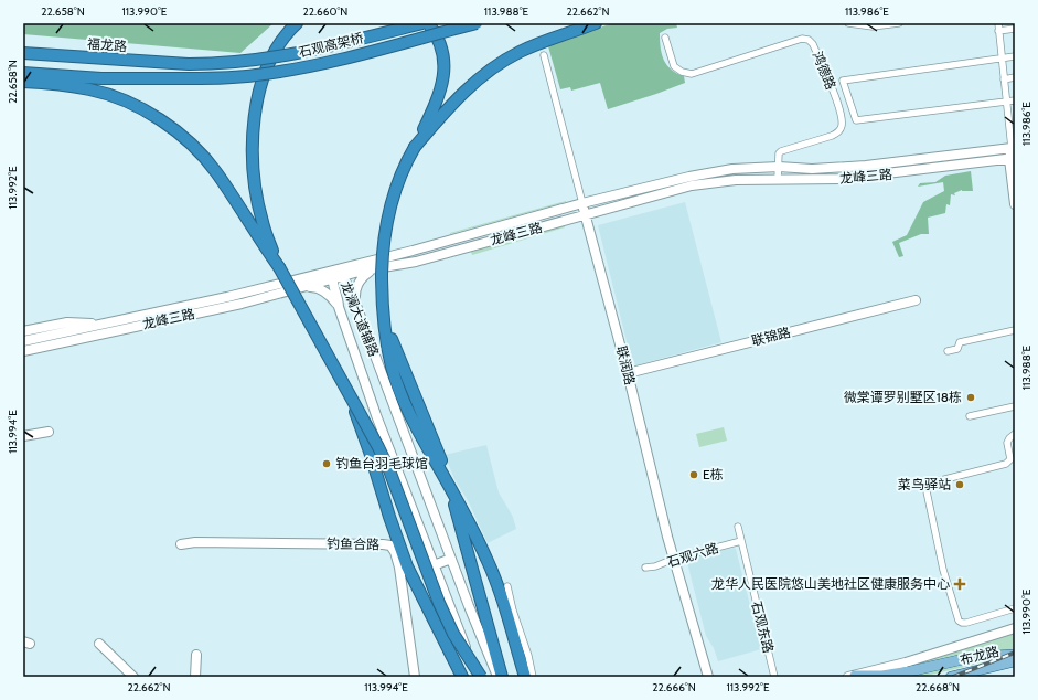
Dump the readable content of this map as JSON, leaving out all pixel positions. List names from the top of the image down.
{
  "streets": {
    "highway": ["福龙路", "石观高架桥"],
    "main road": [
      "龙峰三路",
      "龙澜大道辅路",
      "联锦路",
      "联润路",
      "钓鱼合路",
      "布龙路"
    ],
    "street": ["鸿德路", "石观六路", "石观东路"]
  },
  "crossings": [
    ["福龙路", "石观高架桥"],
    ["鸿德路", "龙峰三路"],
    ["龙峰三路", "龙澜大道辅路"],
    ["龙峰三路", "联润路"],
    ["联锦路", "联润路"],
    ["联润路", "石观六路"],
    ["石观六路", "石观东路"]
  ],
  "places": {
    "other": [
      "微棠谭罗别墅区18栋",
      "钓鱼台羽毛球馆",
      "E栋",
      "菜鸟驿站"
    ],
    "health": ["龙华人民医院悠山美地社区健康服务中心"]
  },
  "coordinates": [
    "22.658°N",
    "113.990°E",
    "22.660°N",
    "113.988°E",
    "22.662°N",
    "113.986°E",
    "113.992°E",
    "113.994°E",
    "22.666°N",
    "22.668°N"
  ]
}
